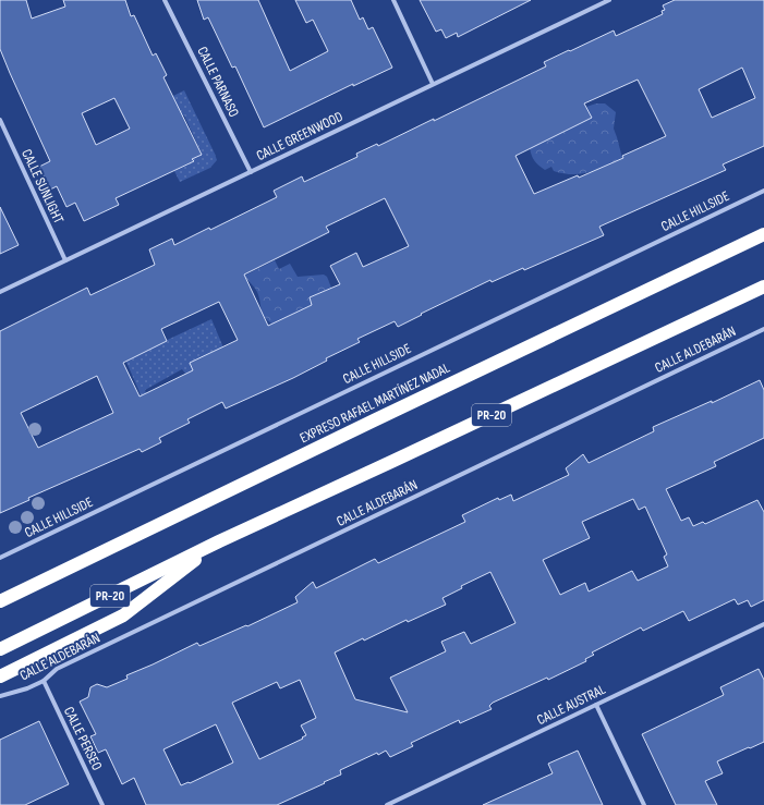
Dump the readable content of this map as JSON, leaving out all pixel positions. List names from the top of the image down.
{
  "streets": {
    "highway": ["EXPRESO RAFAEL MARTÍNEZ NADAL", "PR-20"],
    "street": [
      "CALLE PARNASO",
      "CALLE GREENWOOD",
      "CALLE SUNLIGHT",
      "CALLE HILLSIDE",
      "CALLE ALDEBARÁN",
      "CALLE AUSTRAL",
      "CALLE PERSEO"
    ]
  },
  "crossings": [
    ["CALLE PARNASO", "CALLE GREENWOOD"],
    ["CALLE GREENWOOD", "CALLE SUNLIGHT"],
    ["CALLE ALDEBARÁN", "CALLE PERSEO"]
  ]
}
